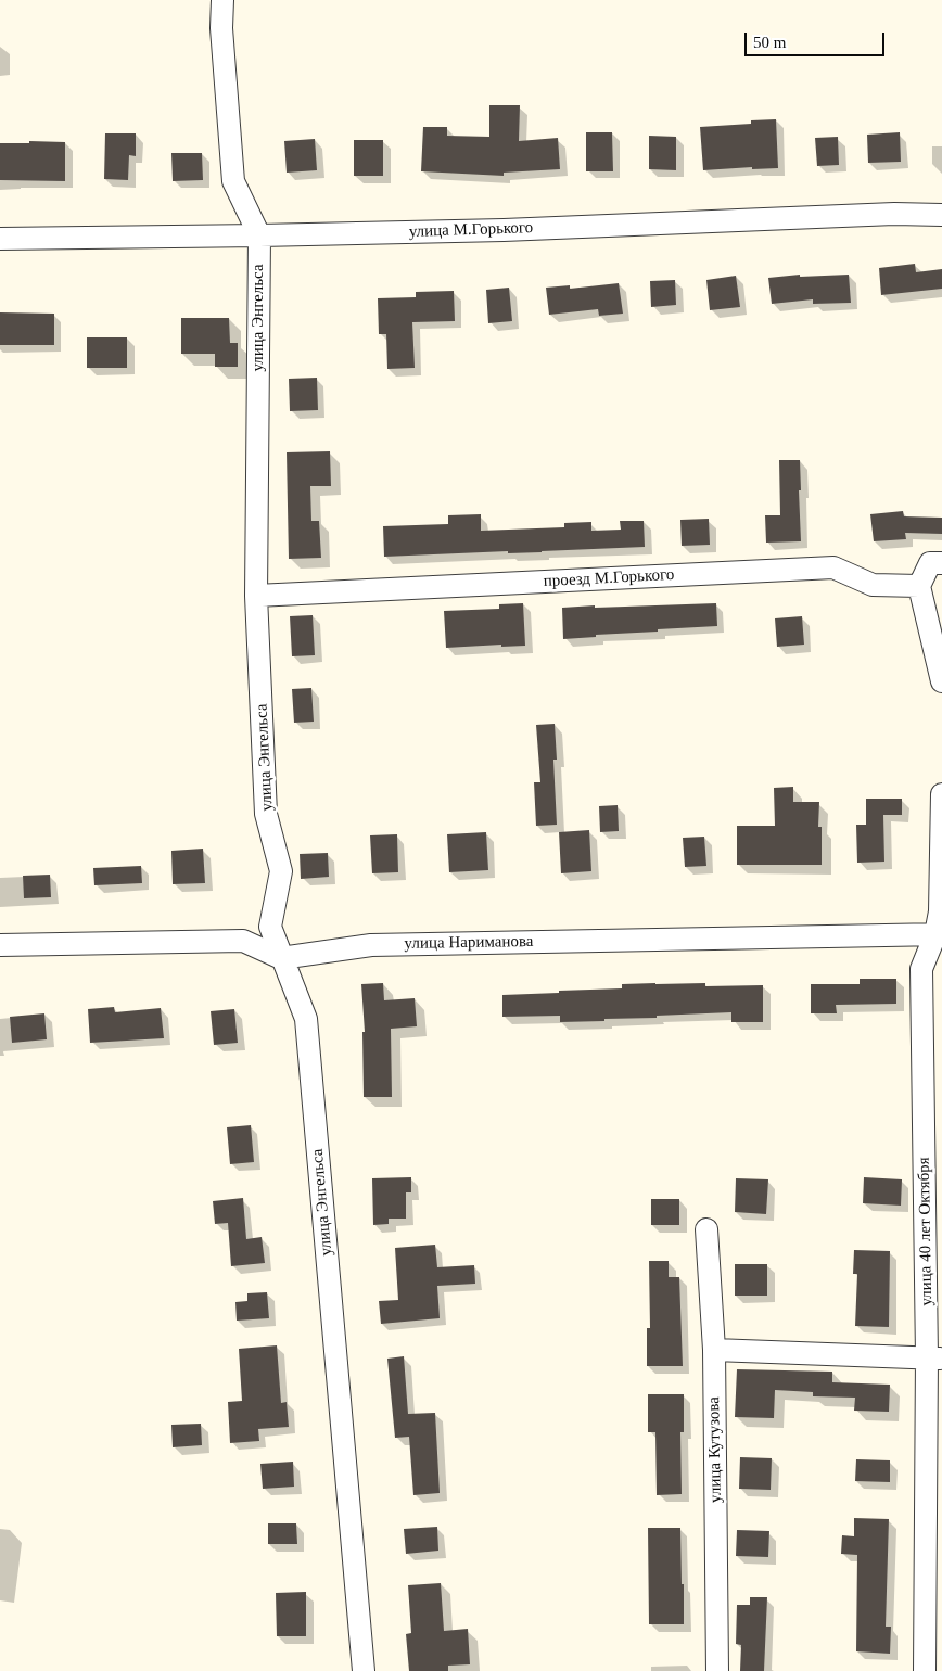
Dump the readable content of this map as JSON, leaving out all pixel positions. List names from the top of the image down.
{
  "streets": {
    "street": [
      "улица М.Горького",
      "улица Энгельса",
      "проезд М.Горького",
      "улица Нариманова",
      "улица 40 лет Октября",
      "улица Кутузова"
    ]
  },
  "crossings": [
    ["улица М.Горького", "улица Энгельса"],
    ["улица Энгельса", "проезд М.Горького"],
    ["улица Энгельса", "улица Нариманова"],
    ["улица Нариманова", "улица 40 лет Октября"]
  ],
  "scale_bar": "50 m"
}
